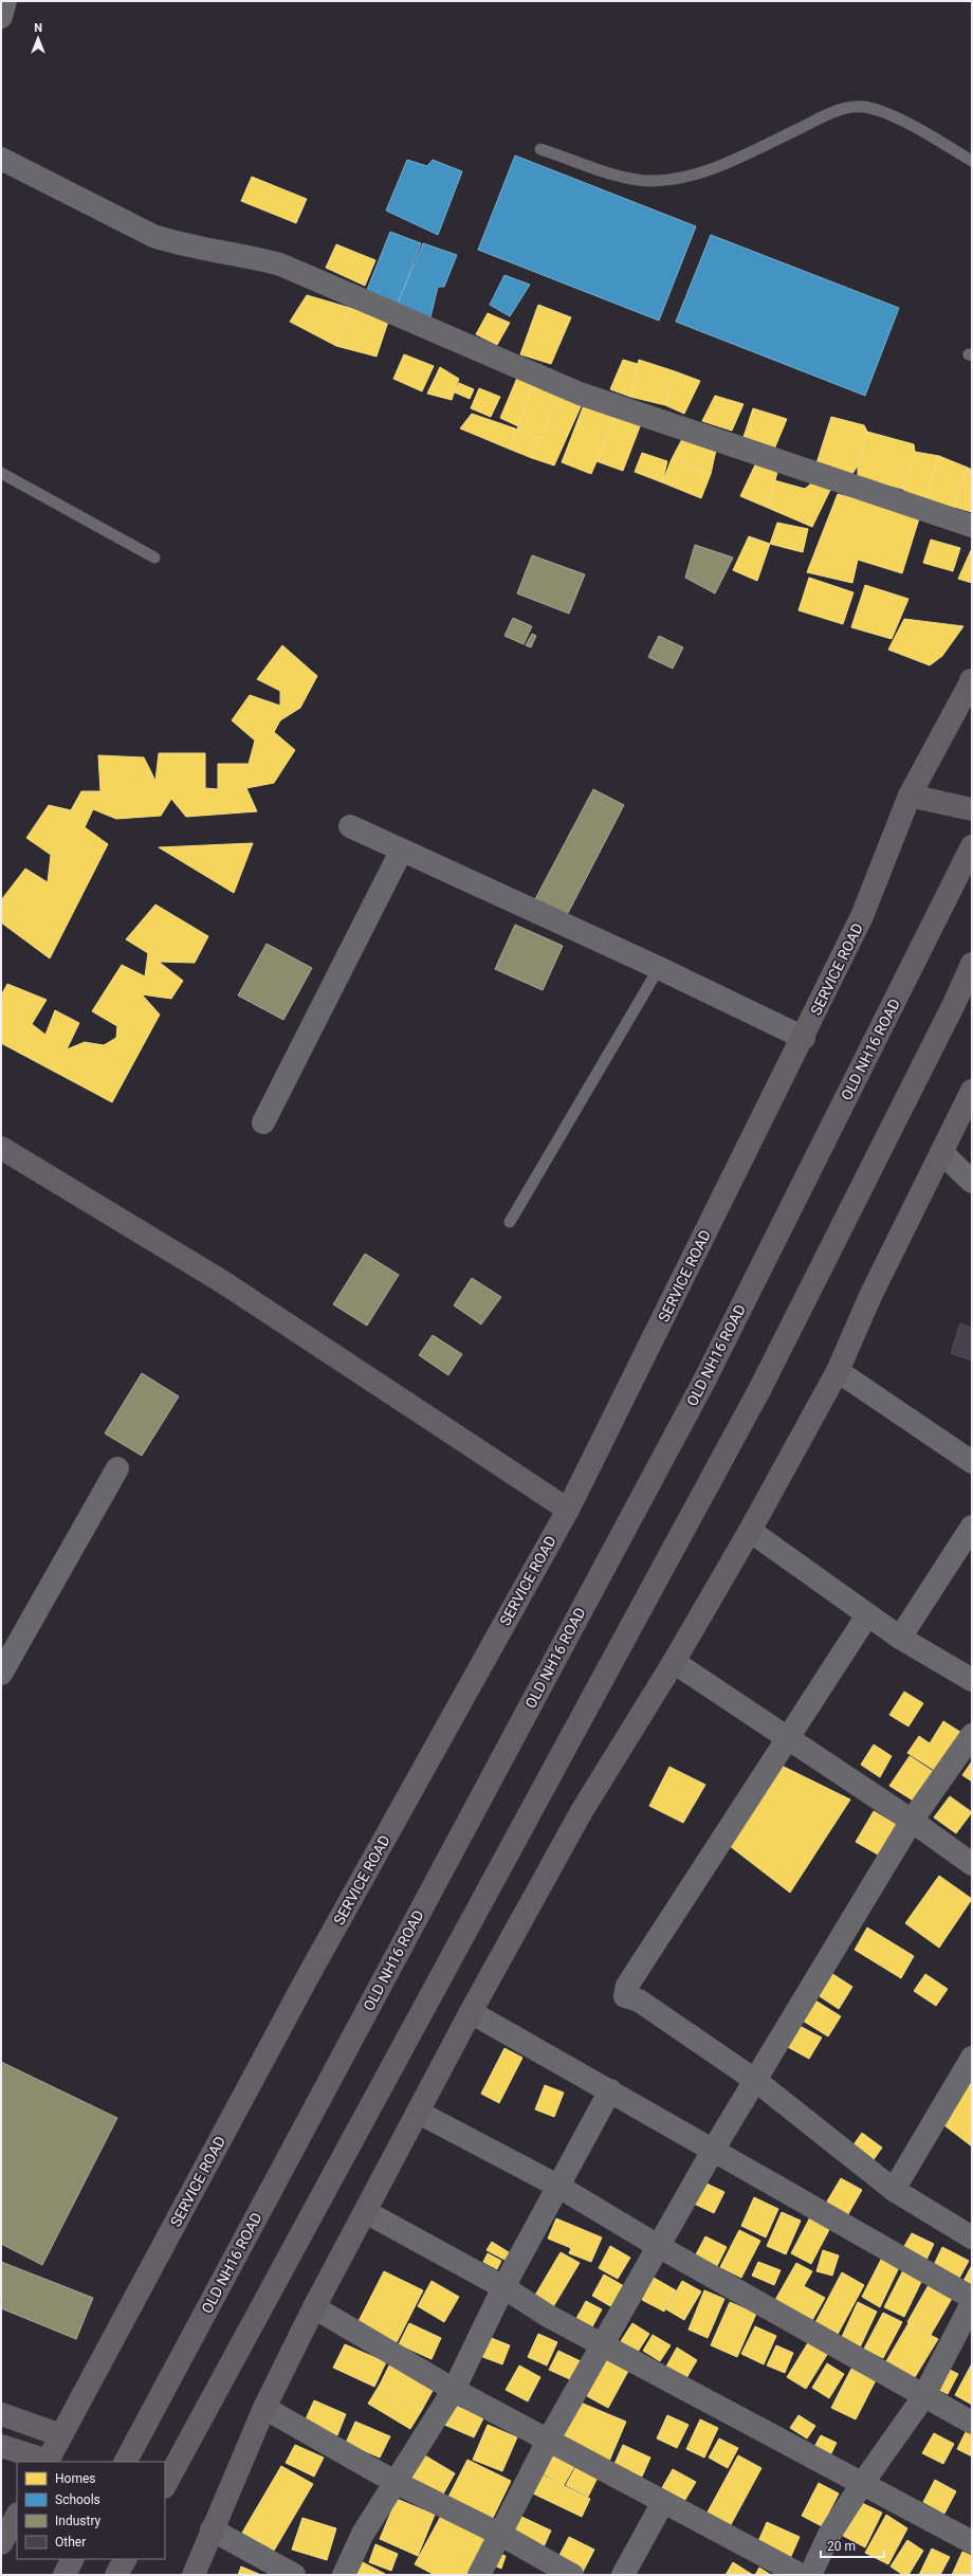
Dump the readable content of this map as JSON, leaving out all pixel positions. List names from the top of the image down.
{
  "streets": {
    "main road": ["OLD NH16 ROAD"],
    "street": ["SERVICE ROAD"]
  },
  "legend": [
    "Homes",
    "Schools",
    "Industry",
    "Other"
  ],
  "scale_bar": "20 m",
  "north": "top"
}
